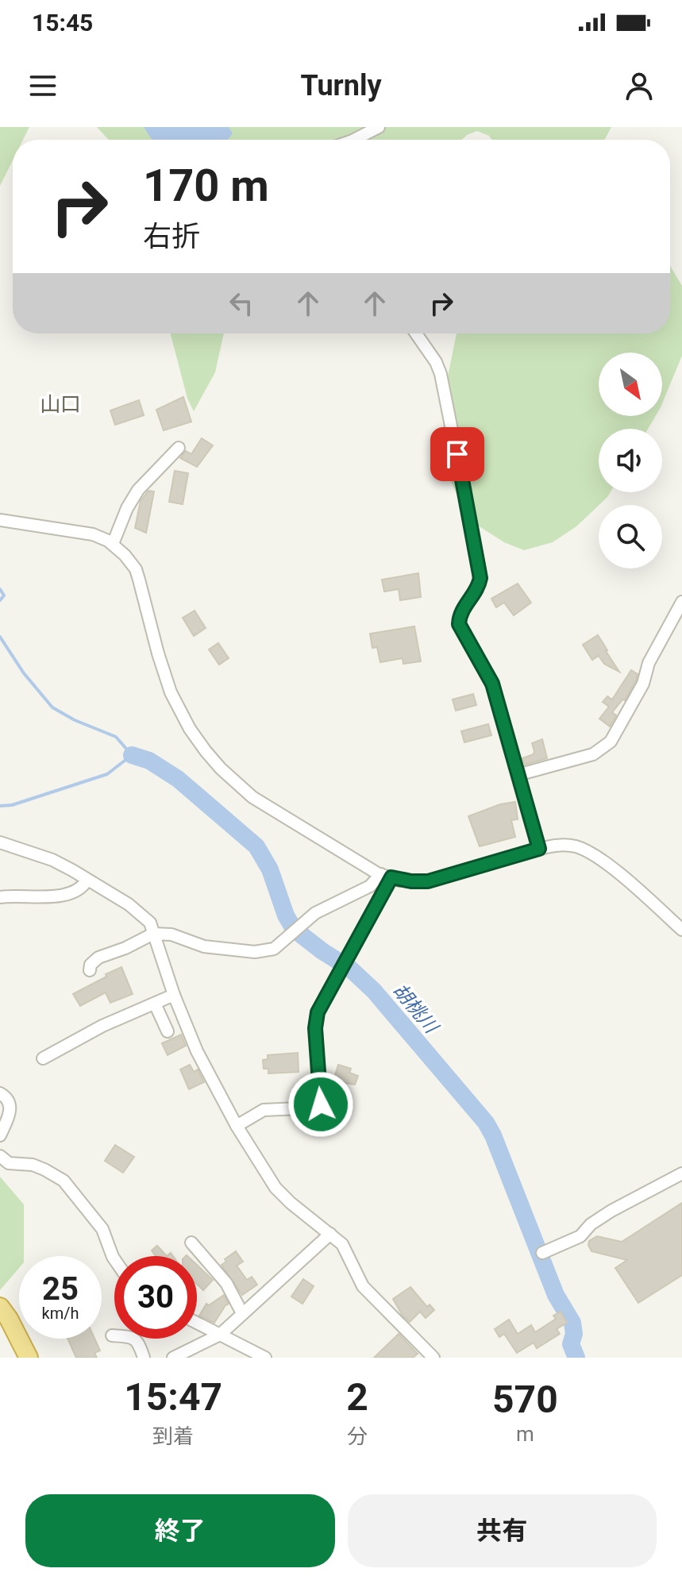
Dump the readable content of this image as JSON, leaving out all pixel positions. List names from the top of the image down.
{
  "districts": ["山口"],
  "water": ["胡桃川"],
  "north": "bottom right",
  "page": {
    "status": "15:45",
    "header": "Turnly",
    "turn": ["170 m", "右折"],
    "speed": "25 km/h",
    "limit": "30",
    "eta": [
      "15:47",
      "到着",
      "2",
      "分",
      "570",
      "m"
    ],
    "buttons": ["終了", "共有"]
  }
}
